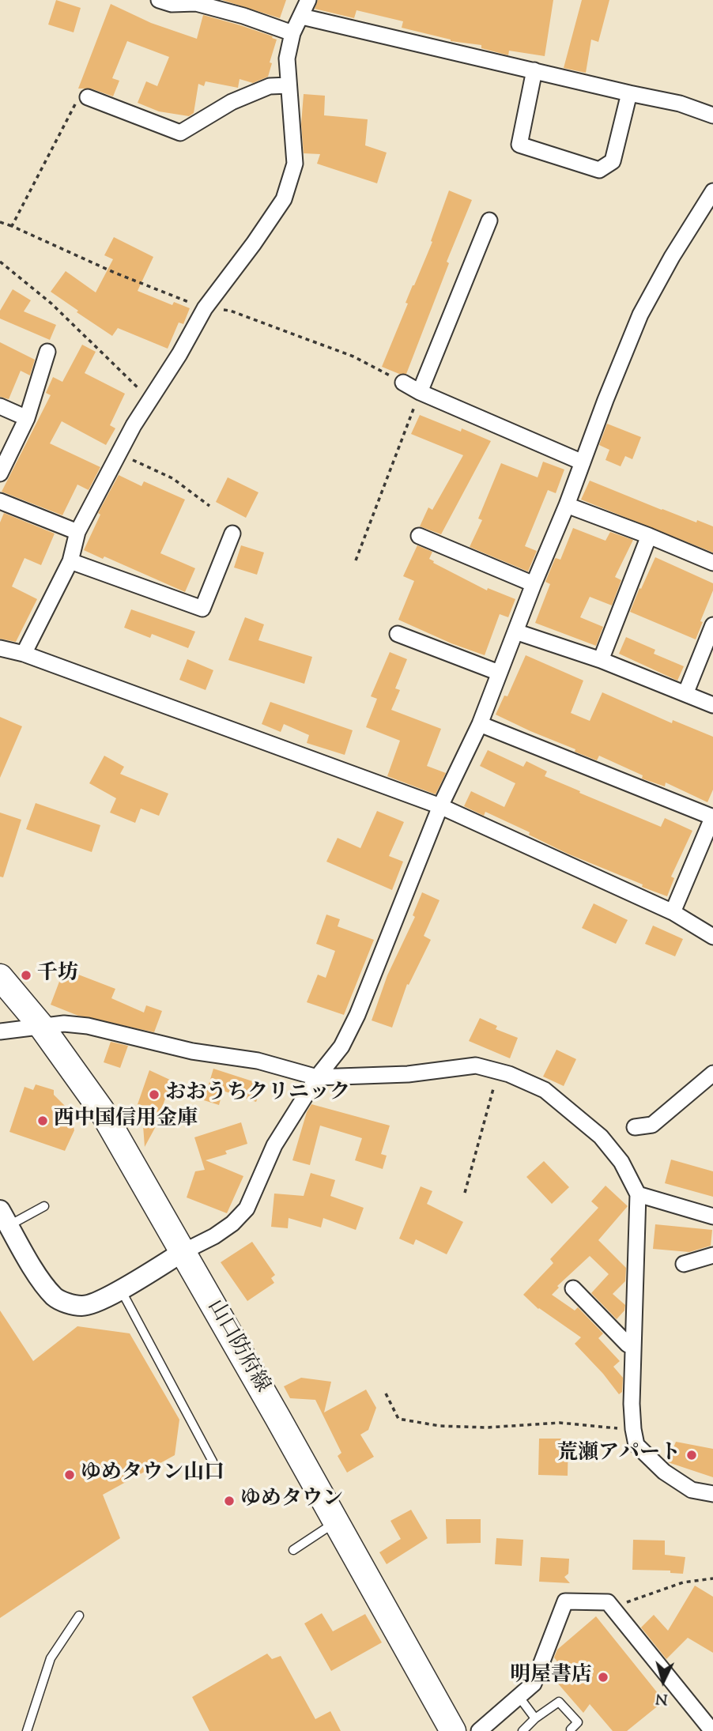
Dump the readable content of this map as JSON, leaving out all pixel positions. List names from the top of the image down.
{
  "streets": {
    "main road": ["山口防府線"]
  },
  "places": [
    "千坊",
    "おおうちクリニック",
    "西中国信用金庫",
    "荒瀬アパート",
    "ゆめタウン山口",
    "ゆめタウン",
    "明屋書店"
  ],
  "north": "bottom"
}
